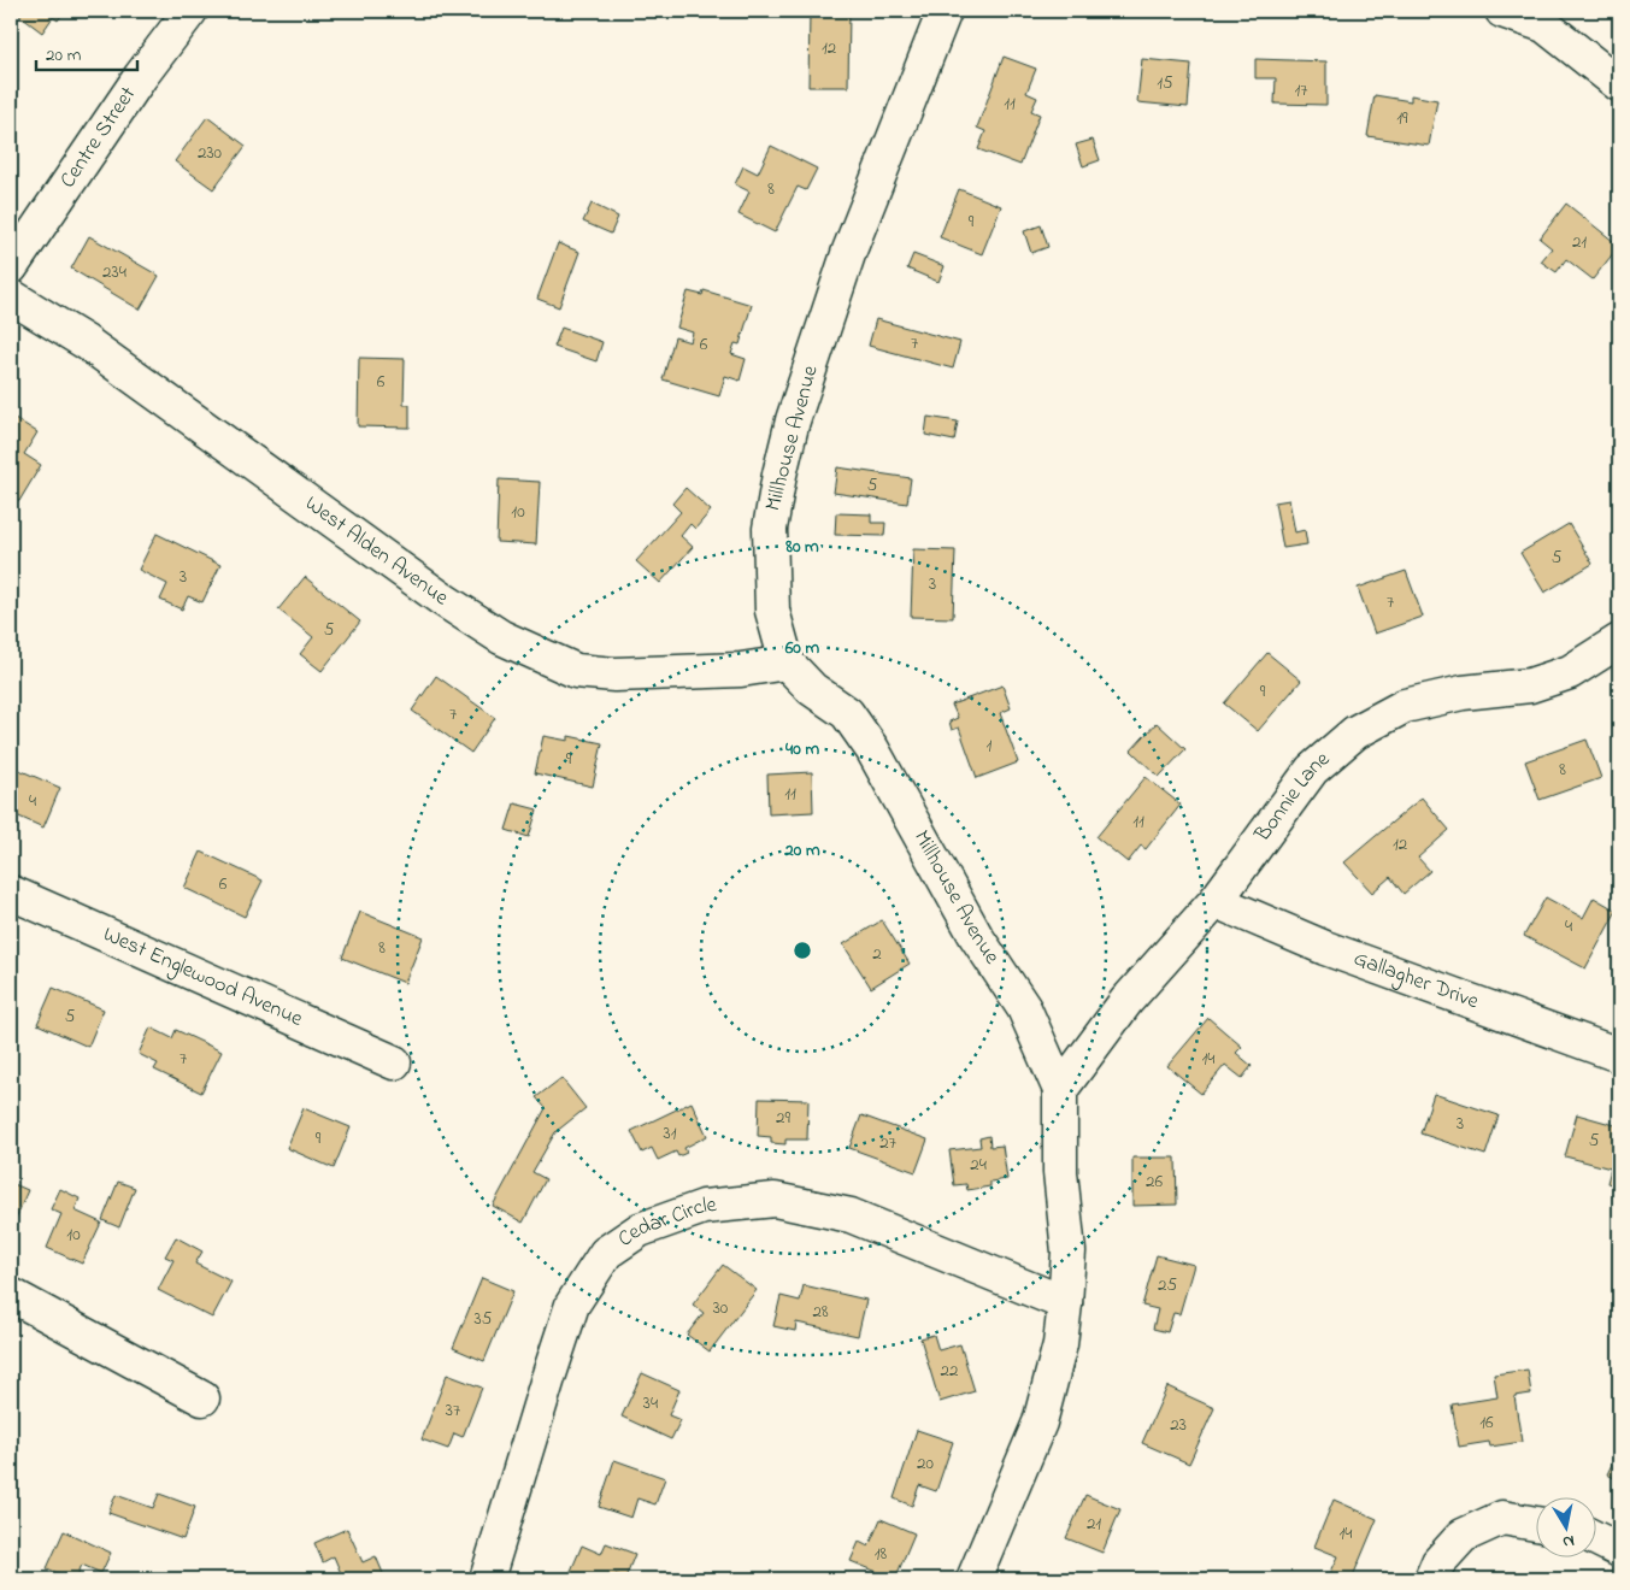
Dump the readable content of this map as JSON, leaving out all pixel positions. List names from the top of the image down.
{
  "streets": {
    "street": [
      "Centre Street",
      "Millhouse Avenue",
      "West Alden Avenue",
      "Bonnie Lane",
      "West Englewood Avenue",
      "Gallagher Drive",
      "Cedar Circle"
    ]
  },
  "crossings": [
    ["Millhouse Avenue", "West Alden Avenue"],
    ["Millhouse Avenue", "Bonnie Lane"],
    ["Bonnie Lane", "Gallagher Drive"]
  ],
  "house_numbers": [
    "12",
    "15",
    "17",
    "11",
    "19",
    "230",
    "8",
    "9",
    "21",
    "234",
    "7",
    "6",
    "6",
    "5",
    "10",
    "5",
    "3",
    "3",
    "7",
    "5",
    "9",
    "7",
    "1",
    "9",
    "8",
    "11",
    "4",
    "11",
    "12",
    "6",
    "4",
    "8",
    "2",
    "5",
    "7",
    "14",
    "29",
    "3",
    "31",
    "9",
    "5",
    "27",
    "24",
    "26",
    "10",
    "25",
    "30",
    "28",
    "35",
    "22",
    "34",
    "37",
    "16",
    "23",
    "20",
    "21",
    "14",
    "18"
  ],
  "scale_bar": "20 m",
  "north": "bottom",
  "rings": [
    "80 m",
    "60 m",
    "40 m",
    "20 m"
  ]
}
